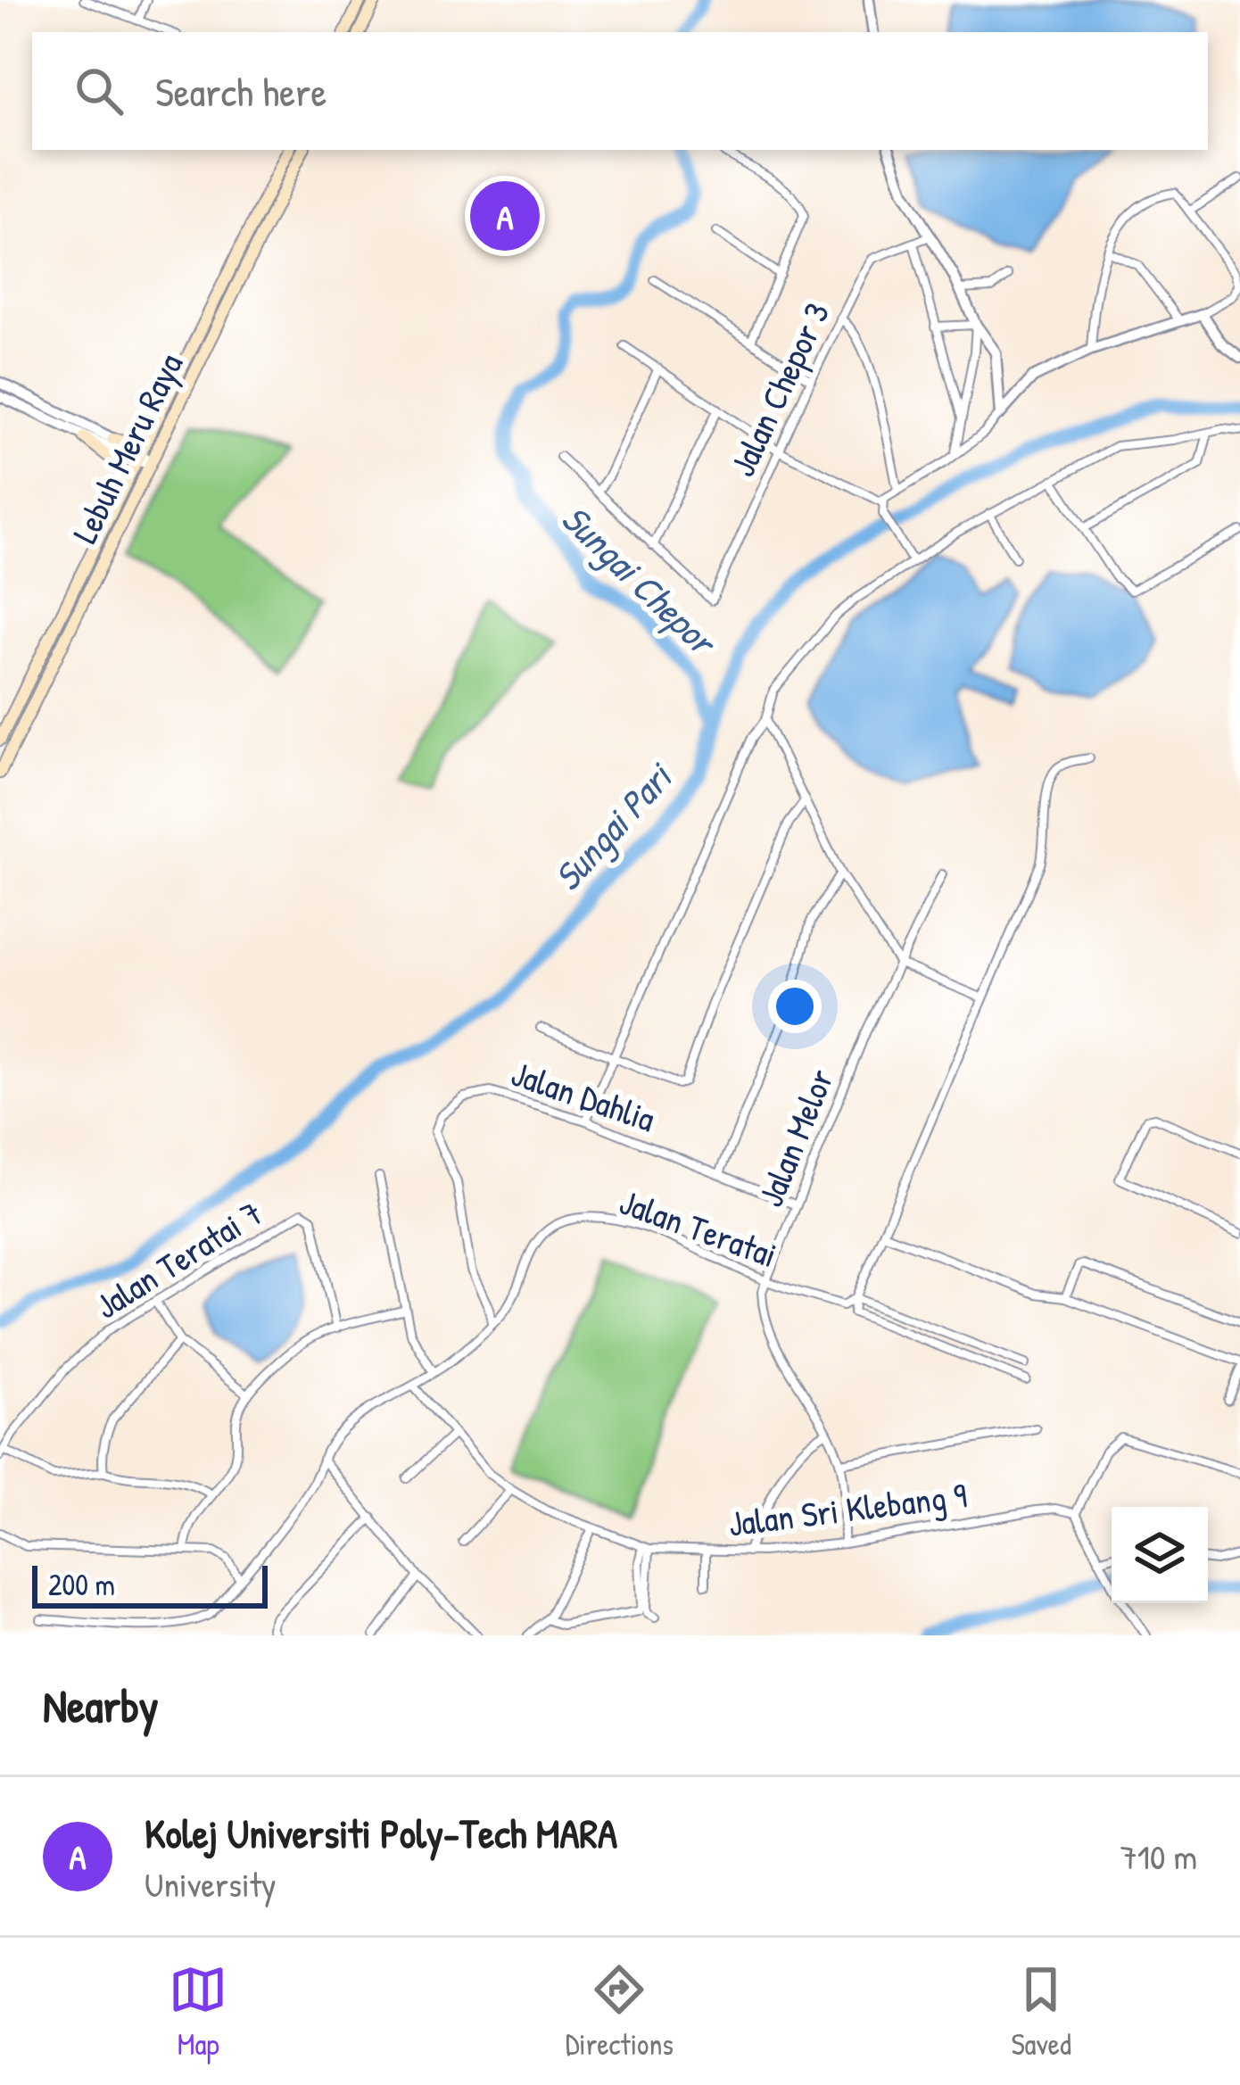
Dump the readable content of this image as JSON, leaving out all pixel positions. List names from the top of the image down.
{
  "streets": {
    "main road": ["Lebuh Meru Raya"],
    "street": [
      "Jalan Chepor 3",
      "Jalan Dahlia",
      "Jalan Melor",
      "Jalan Teratai",
      "Jalan Teratai 7",
      "Jalan Sri Klebang 9"
    ]
  },
  "crossings": [
    ["Jalan Dahlia", "Jalan Melor"],
    ["Jalan Dahlia", "Jalan Teratai"],
    ["Jalan Melor", "Jalan Teratai"],
    ["Jalan Teratai", "Jalan Sri Klebang 9"]
  ],
  "water": ["Sungai Chepor", "Sungai Pari"],
  "scale_bar": "200 m",
  "page": {
    "search": "Search here",
    "pins": "A",
    "scale": "200 m",
    "heading": "Nearby",
    "list": [
      {
        "mark": "A",
        "name": "Kolej Universiti Poly-Tech MARA",
        "note": "University",
        "value": "710 m"
      }
    ],
    "nav": ["Map", "Directions", "Saved"]
  }
}
